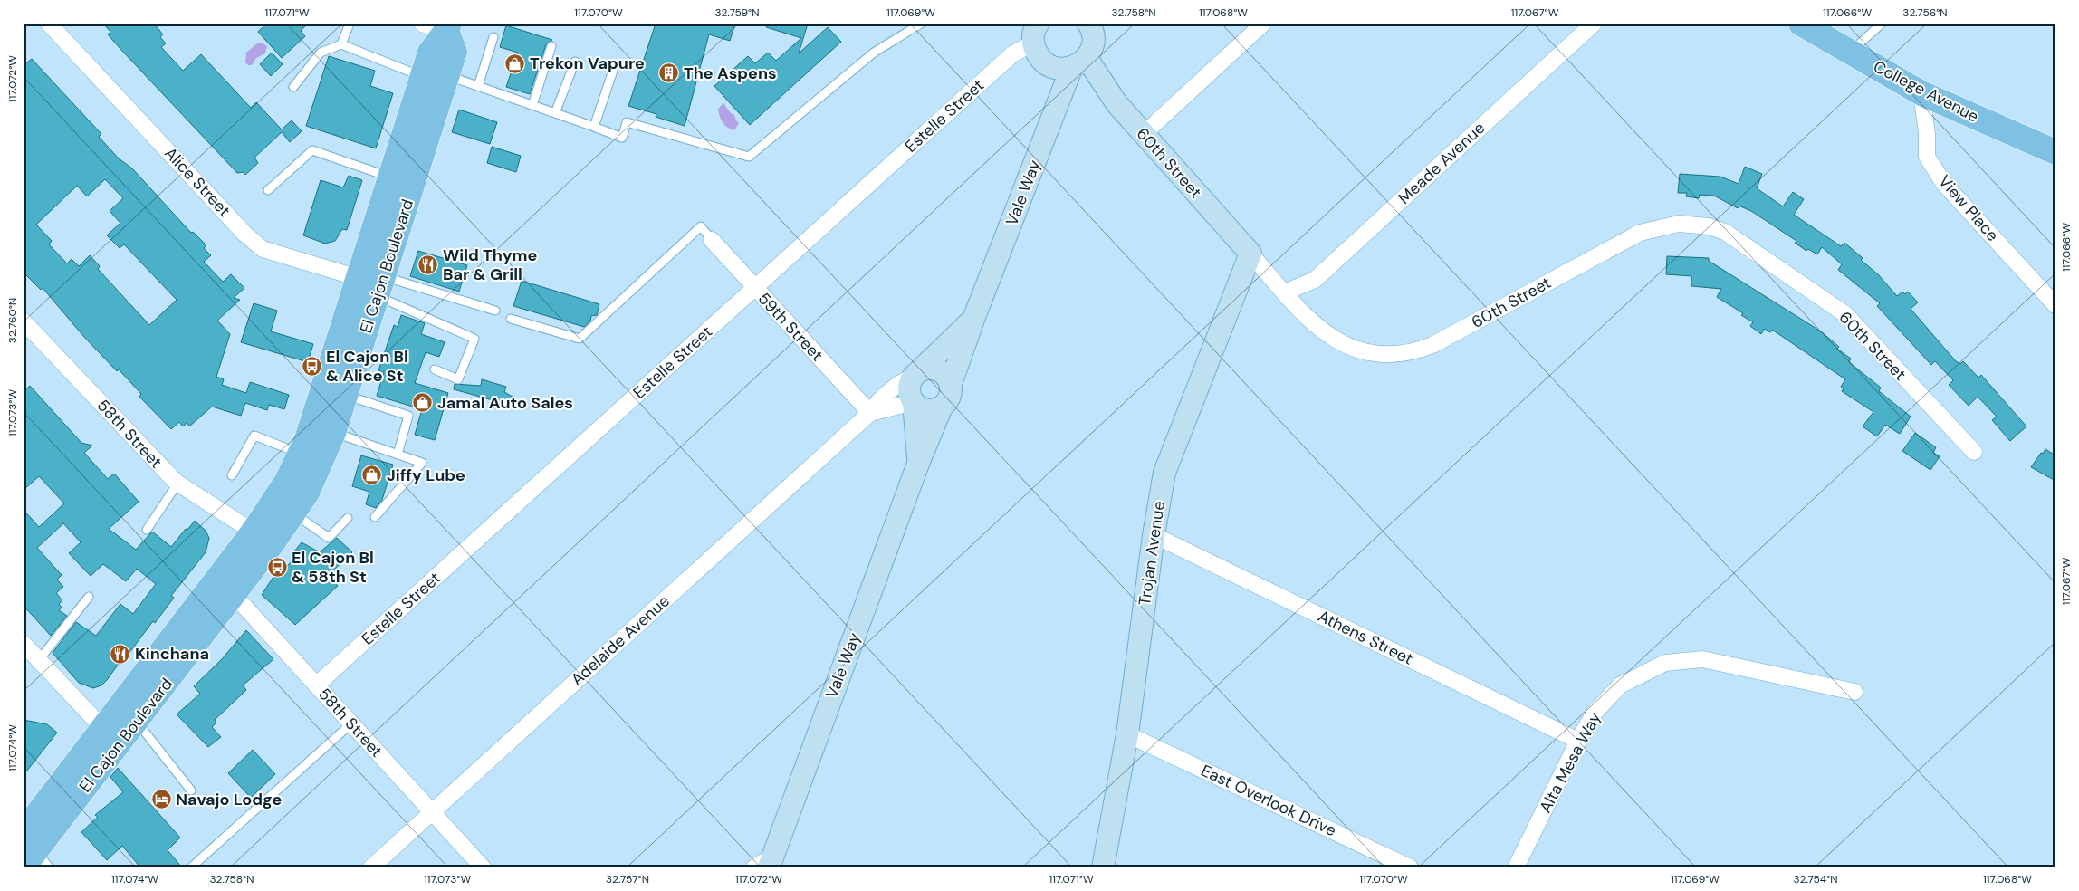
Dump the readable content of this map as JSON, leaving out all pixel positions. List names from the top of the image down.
{
  "streets": {
    "main road": ["College Avenue", "El Cajon Boulevard"],
    "street": [
      "Estelle Street",
      "60th Street",
      "Meade Avenue",
      "Alice Street",
      "Vale Way",
      "View Place",
      "59th Street",
      "58th Street",
      "Trojan Avenue",
      "Athens Street",
      "Adelaide Avenue",
      "Alta Mesa Way",
      "East Overlook Drive"
    ]
  },
  "crossings": [
    ["College Avenue", "View Place"],
    ["Estelle Street", "59th Street"],
    ["Estelle Street", "58th Street"],
    ["60th Street", "Meade Avenue"],
    ["60th Street", "Vale Way"],
    ["60th Street", "Trojan Avenue"],
    ["Alice Street", "El Cajon Boulevard"],
    ["Vale Way", "Adelaide Avenue"],
    ["El Cajon Boulevard", "58th Street"],
    ["59th Street", "Adelaide Avenue"],
    ["58th Street", "Adelaide Avenue"],
    ["Trojan Avenue", "Athens Street"],
    ["Trojan Avenue", "East Overlook Drive"],
    ["Athens Street", "Alta Mesa Way"]
  ],
  "places": {
    "shop": ["Trekon Vapure", "Jamal Auto Sales", "Jiffy Lube"],
    "building": ["The Aspens"],
    "restaurant": ["Wild Thyme Bar & Grill", "Kinchana"],
    "bus stop": ["El Cajon Bl & Alice St", "El Cajon Bl & 58th St"],
    "hotel": ["Navajo Lodge"]
  },
  "coordinates": [
    "117.071°W",
    "117.070°W",
    "32.759°N",
    "117.069°W",
    "32.758°N",
    "117.068°W",
    "117.067°W",
    "117.066°W",
    "32.756°N",
    "117.072°W",
    "32.760°N",
    "117.073°W",
    "117.074°W",
    "32.757°N",
    "32.754°N"
  ]
}
